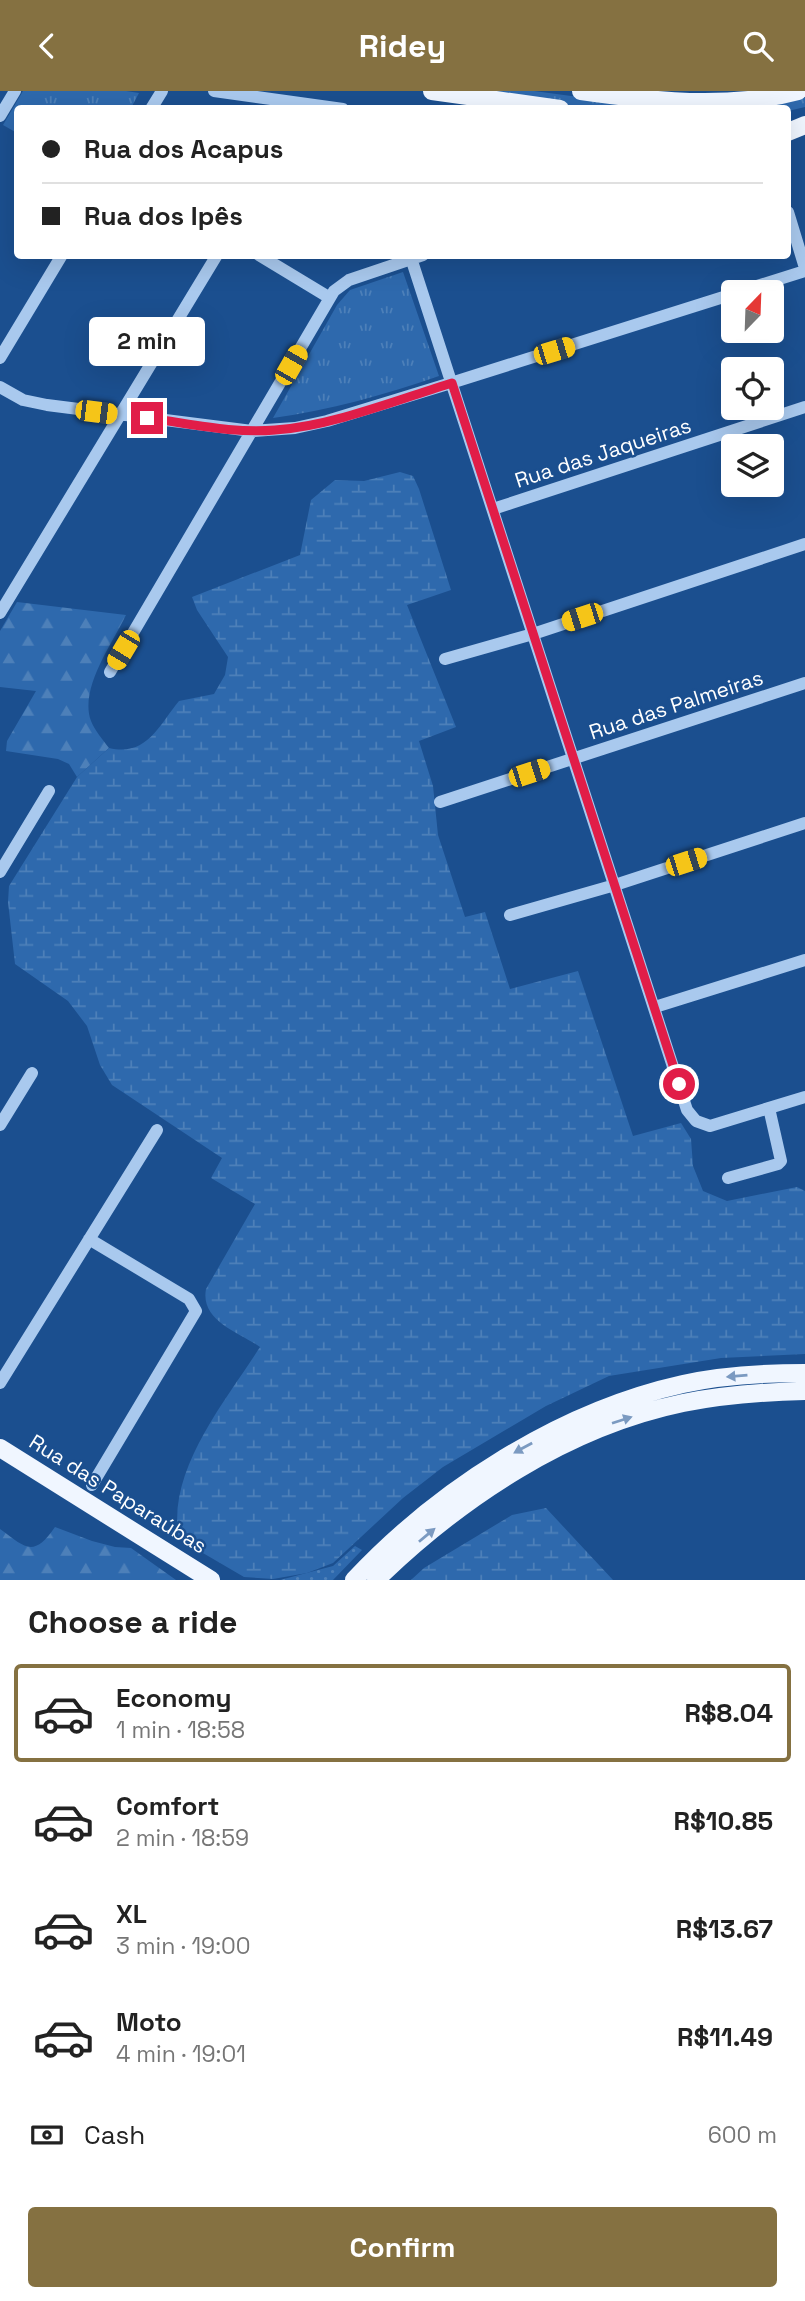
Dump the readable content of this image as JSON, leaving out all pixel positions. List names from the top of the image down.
{
  "streets": {
    "main road": ["Rua das Paparaúbas"],
    "street": ["Rua das Jaqueiras", "Rua das Palmeiras"]
  },
  "north": "top right",
  "page": {
    "header": "Ridey",
    "banner": ["Rua dos Acapus", "Rua dos Ipês"],
    "bubble": "2 min",
    "heading": "Choose a ride",
    "list": [
      {
        "name": "Economy",
        "note": "1 min · 18:58",
        "value": "R$8.04"
      },
      {
        "name": "Comfort",
        "note": "2 min · 18:59",
        "value": "R$10.85"
      },
      {
        "name": "XL",
        "note": "3 min · 19:00",
        "value": "R$13.67"
      },
      {
        "name": "Moto",
        "note": "4 min · 19:01",
        "value": "R$11.49"
      }
    ],
    "pay": ["Cash", "600 m"],
    "buttons": "Confirm"
  }
}
